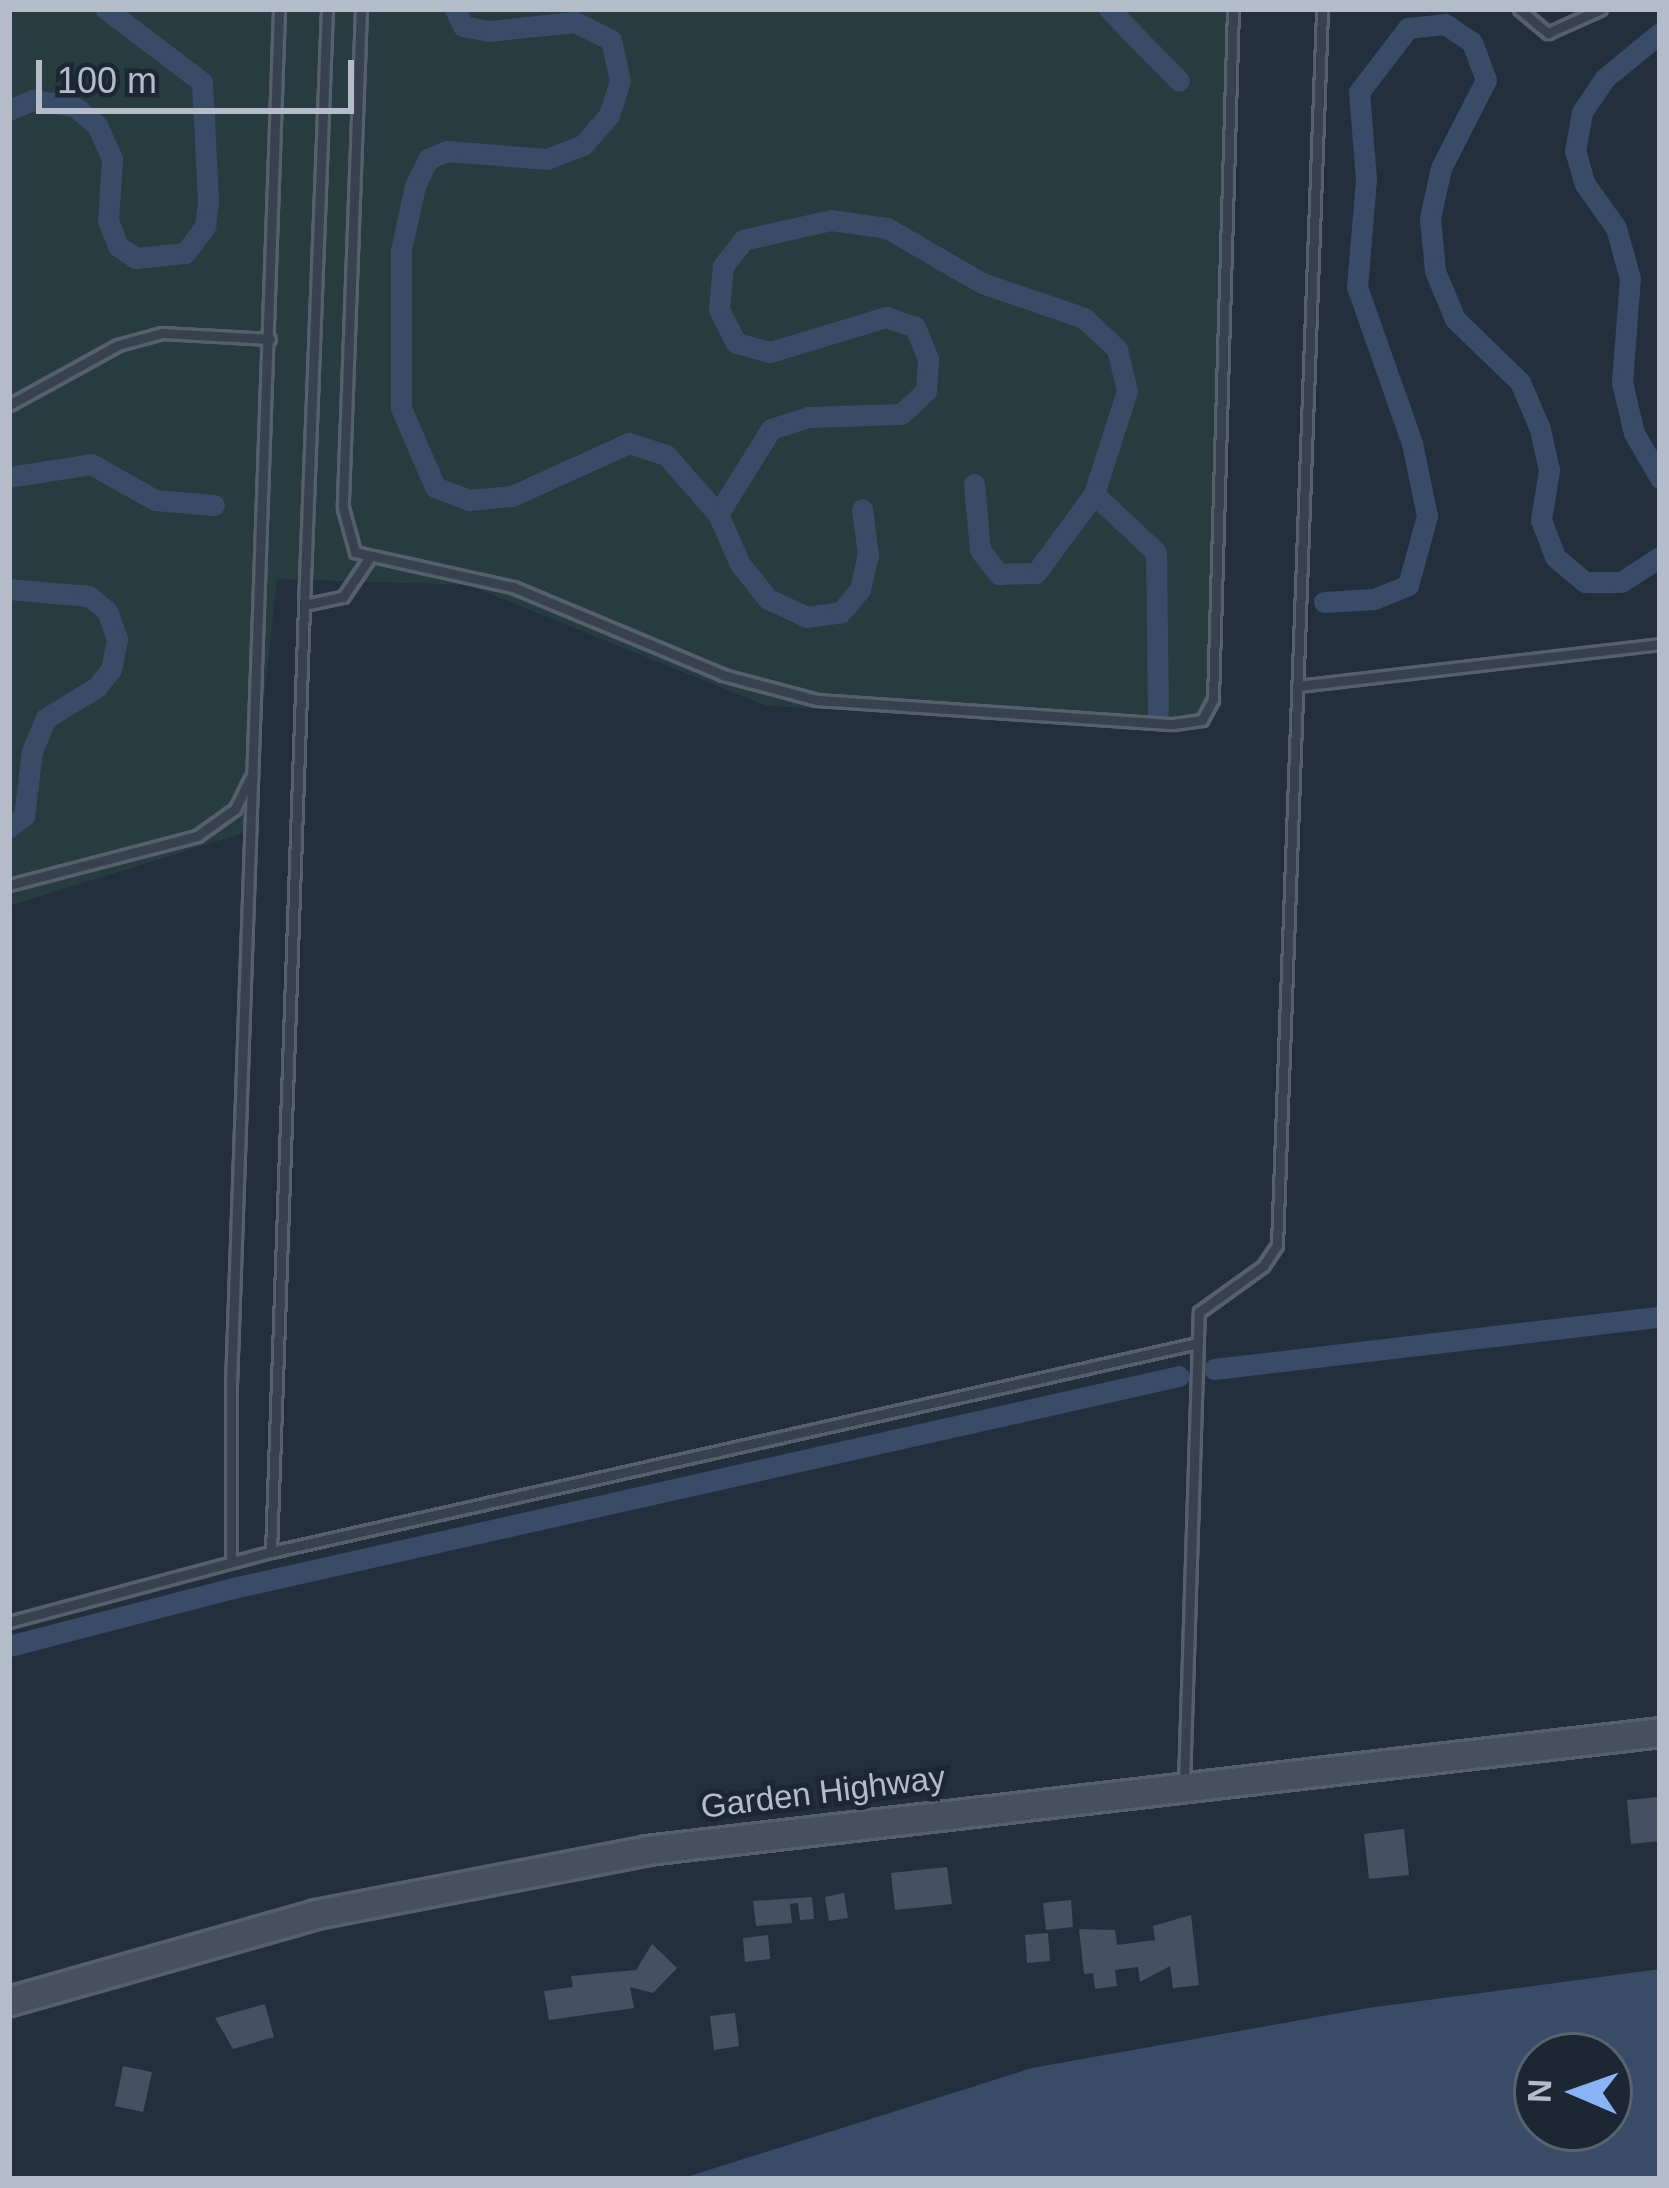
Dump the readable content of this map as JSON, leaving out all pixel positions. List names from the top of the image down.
{
  "streets": {
    "main road": ["Garden Highway"]
  },
  "scale_bar": "100 m",
  "north": "left"
}
